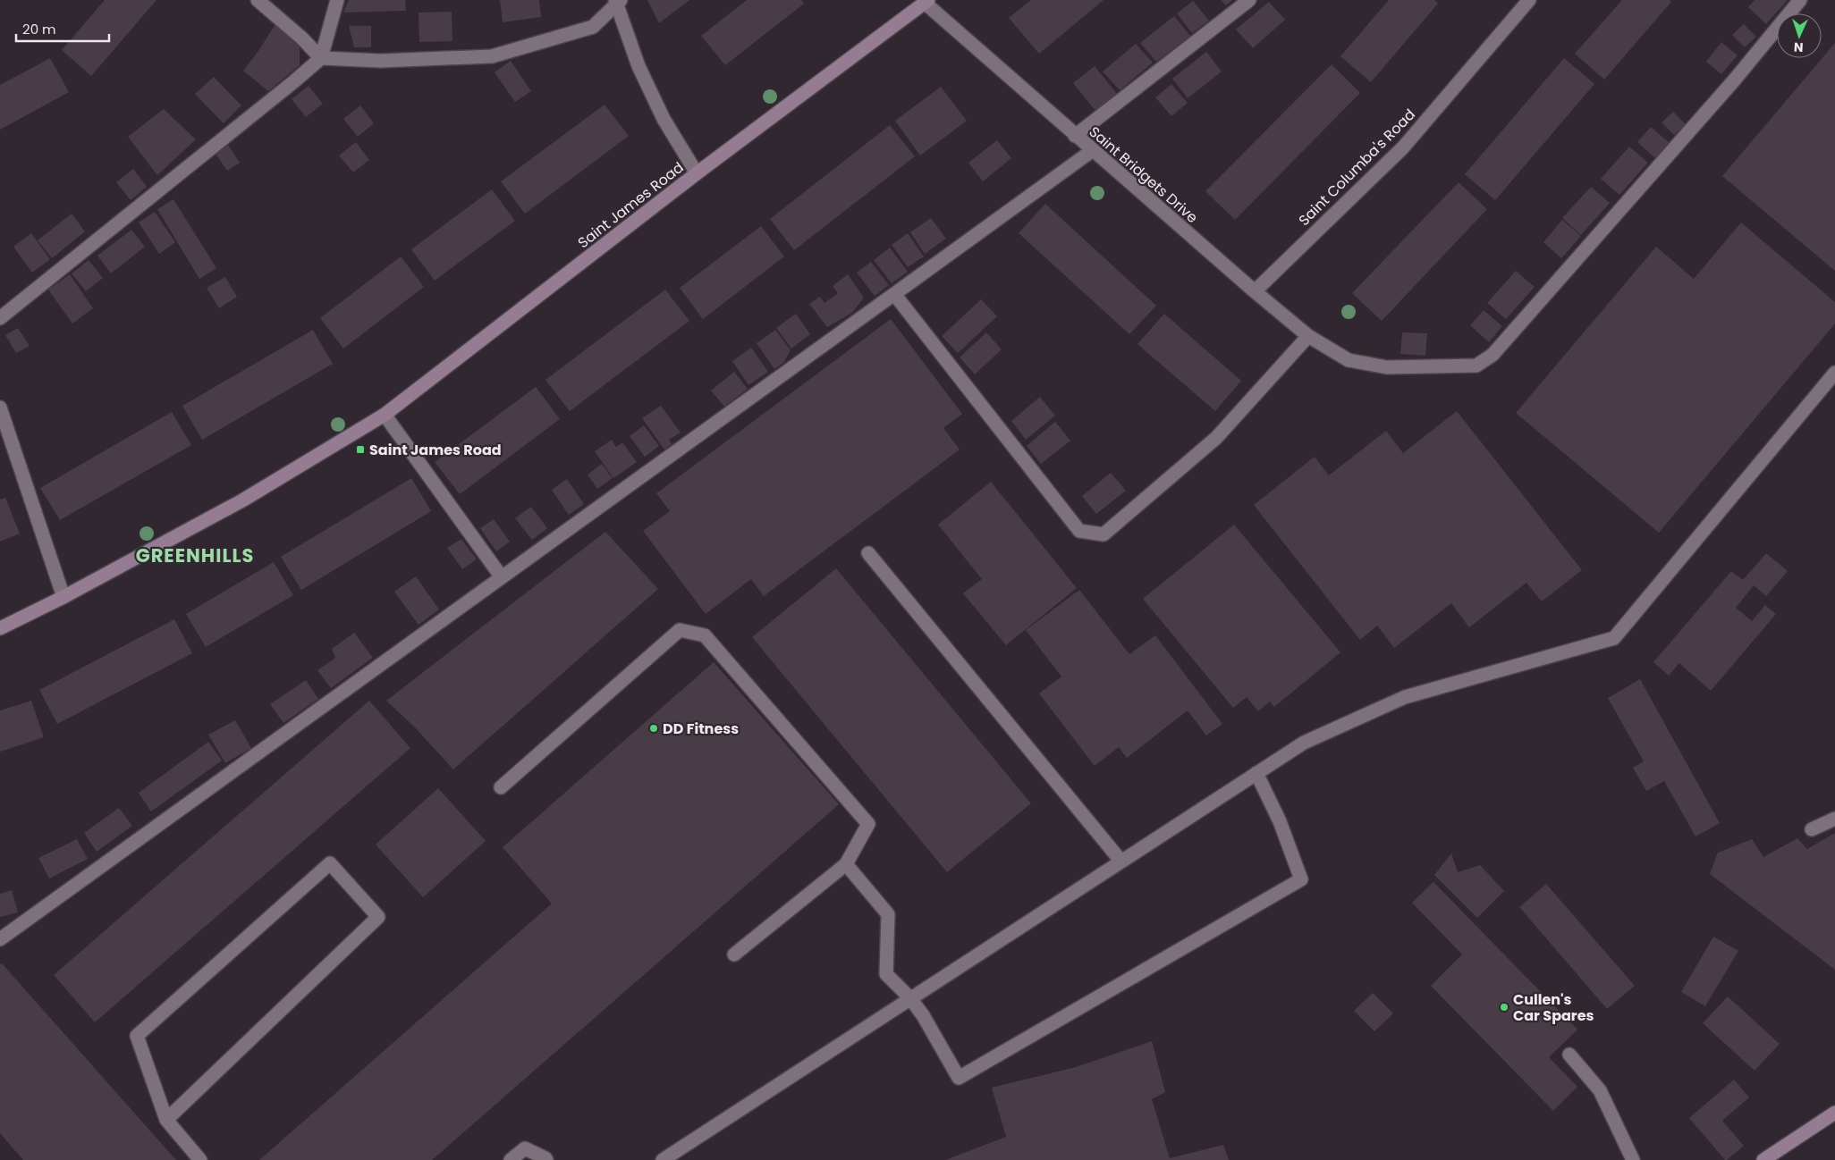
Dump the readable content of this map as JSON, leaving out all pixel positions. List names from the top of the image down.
{
  "streets": {
    "street": ["Saint Columba's Road", "Saint Bridgets Drive", "Saint James Road"]
  },
  "crossings": [
    ["Saint Columba's Road", "Saint Bridgets Drive"],
    ["Saint Bridgets Drive", "Saint James Road"]
  ],
  "districts": ["GREENHILLS"],
  "places": {
    "transit": ["Saint James Road"],
    "other": ["DD Fitness", "Cullen's Car Spares"]
  },
  "scale_bar": "20 m",
  "north": "bottom"
}
